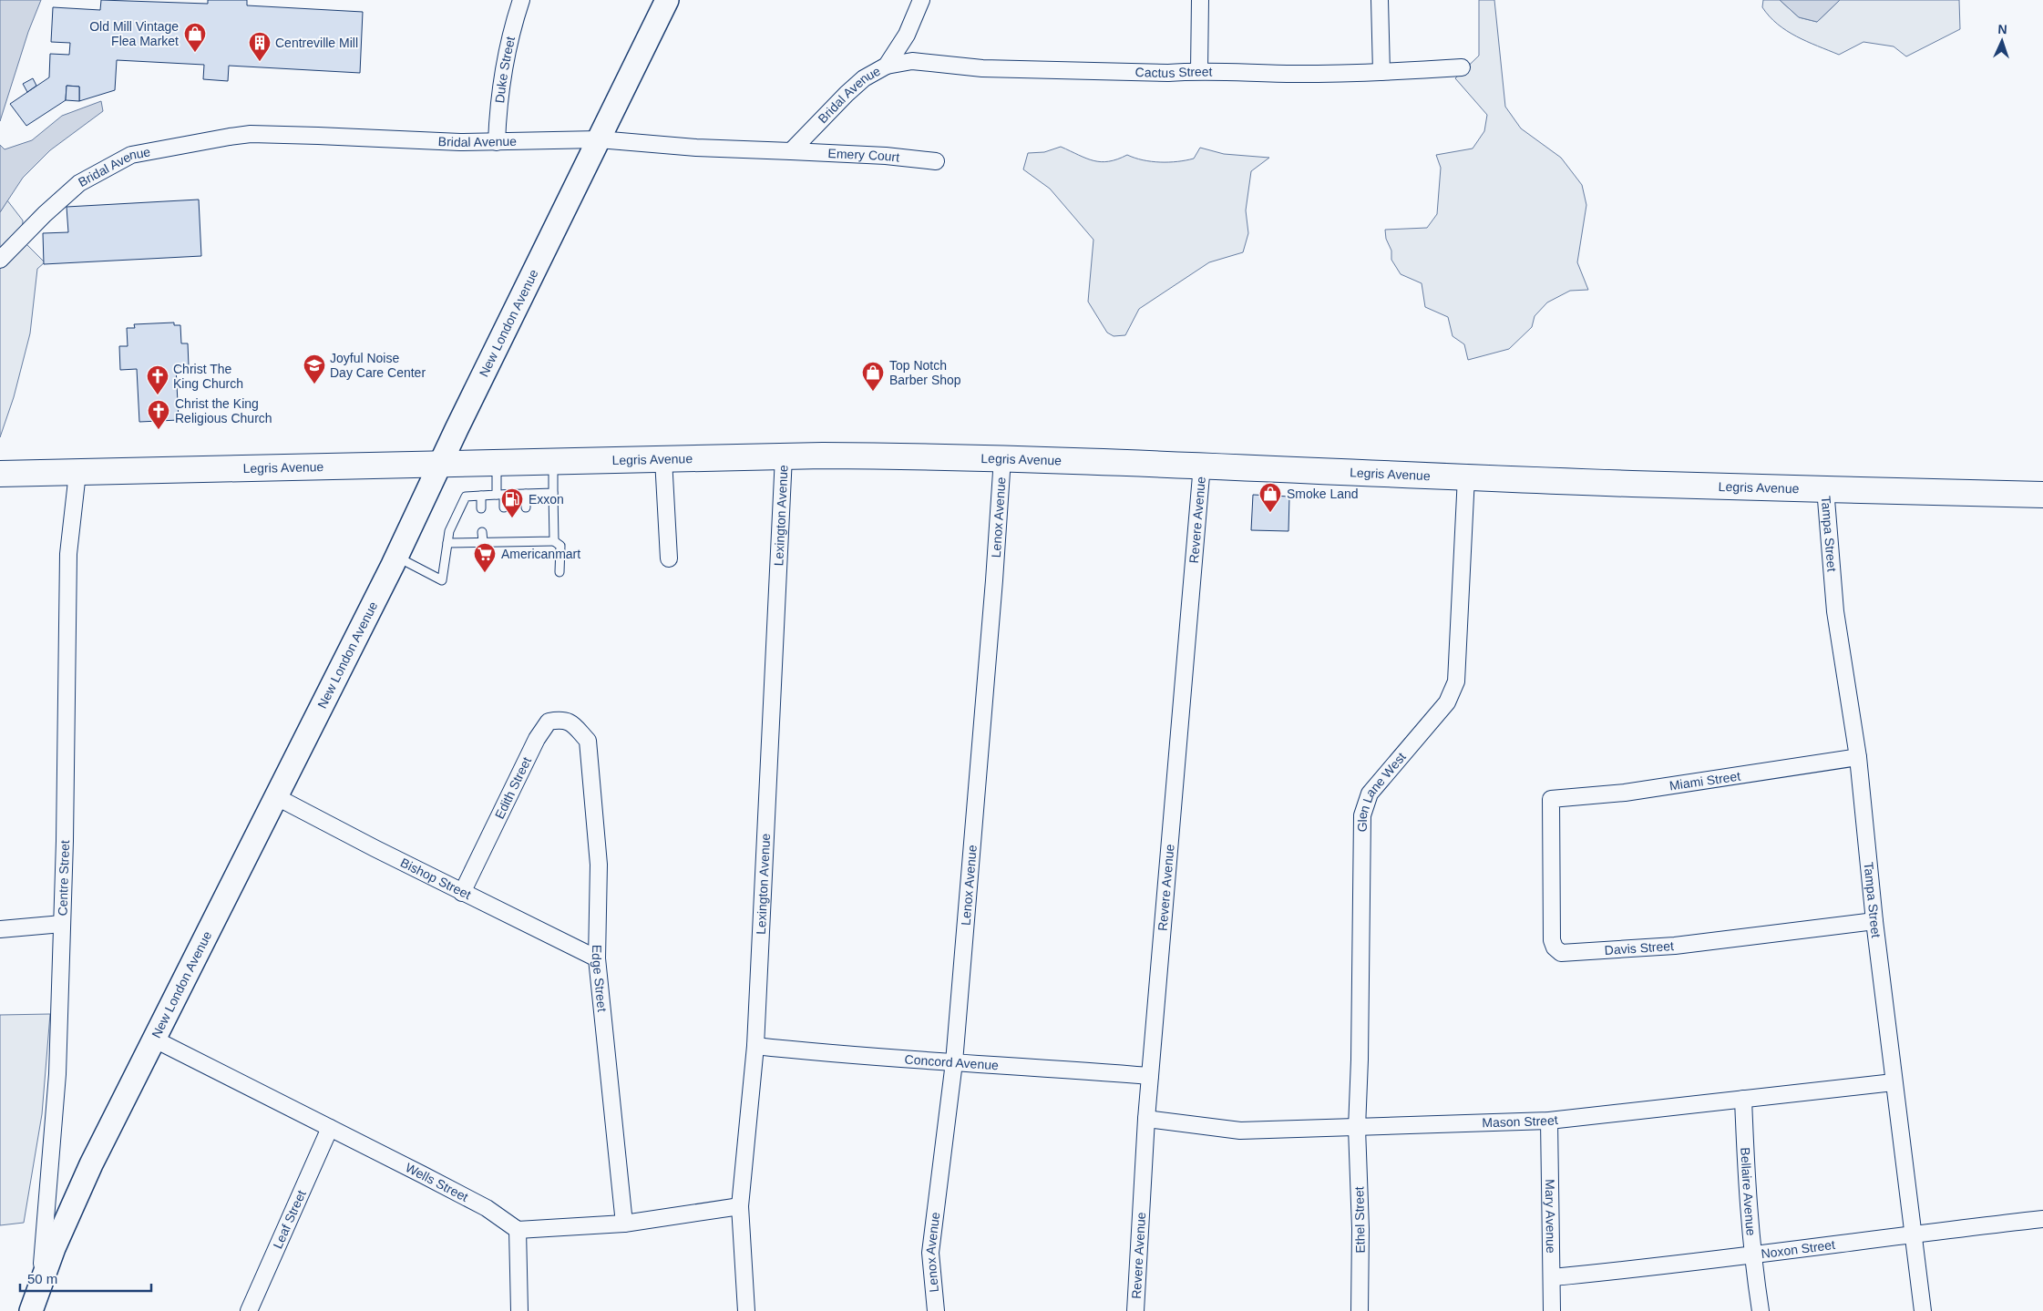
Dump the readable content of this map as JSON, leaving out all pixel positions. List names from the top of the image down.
{
  "streets": {
    "main road": ["New London Avenue", "Legris Avenue"],
    "street": [
      "Duke Street",
      "Cactus Street",
      "Bridal Avenue",
      "Emery Court",
      "Lexington Avenue",
      "Lenox Avenue",
      "Revere Avenue",
      "Tampa Street",
      "Miami Street",
      "Edith Street",
      "Glen Lane West",
      "Centre Street",
      "Bishop Street",
      "Davis Street",
      "Edge Street",
      "Concord Avenue",
      "Mason Street",
      "Wells Street",
      "Bellaire Avenue",
      "Mary Avenue",
      "Leaf Street",
      "Ethel Street",
      "Noxon Street"
    ]
  },
  "crossings": [
    ["Duke Street", "Bridal Avenue"],
    ["Cactus Street", "Bridal Avenue"],
    ["Bridal Avenue", "Emery Court"],
    ["Bridal Avenue", "New London Avenue"],
    ["New London Avenue", "Legris Avenue"],
    ["New London Avenue", "Centre Street"],
    ["New London Avenue", "Bishop Street"],
    ["New London Avenue", "Wells Street"],
    ["Legris Avenue", "Lexington Avenue"],
    ["Legris Avenue", "Lenox Avenue"],
    ["Legris Avenue", "Revere Avenue"],
    ["Legris Avenue", "Tampa Street"],
    ["Legris Avenue", "Glen Lane West"],
    ["Legris Avenue", "Centre Street"],
    ["Lexington Avenue", "Concord Avenue"],
    ["Lenox Avenue", "Concord Avenue"],
    ["Revere Avenue", "Concord Avenue"],
    ["Revere Avenue", "Mason Street"],
    ["Tampa Street", "Miami Street"],
    ["Tampa Street", "Davis Street"],
    ["Tampa Street", "Mason Street"],
    ["Tampa Street", "Noxon Street"],
    ["Miami Street", "Davis Street"],
    ["Edith Street", "Bishop Street"],
    ["Edith Street", "Edge Street"],
    ["Glen Lane West", "Mason Street"],
    ["Glen Lane West", "Ethel Street"],
    ["Bishop Street", "Edge Street"],
    ["Mason Street", "Bellaire Avenue"],
    ["Mason Street", "Mary Avenue"],
    ["Mason Street", "Ethel Street"],
    ["Wells Street", "Leaf Street"],
    ["Bellaire Avenue", "Noxon Street"],
    ["Mary Avenue", "Noxon Street"]
  ],
  "places": {
    "shop": ["Old Mill Vintage Flea Market", "Top Notch Barber Shop", "Smoke Land"],
    "building": ["Centreville Mill"],
    "school or university": ["Joyful Noise Day Care Center"],
    "church": ["Christ The King Church", "Christ the King Religious Church"],
    "fuel station": ["Exxon"],
    "supermarket": ["Americanmart"]
  },
  "scale_bar": "50 m",
  "north": "top"
}
